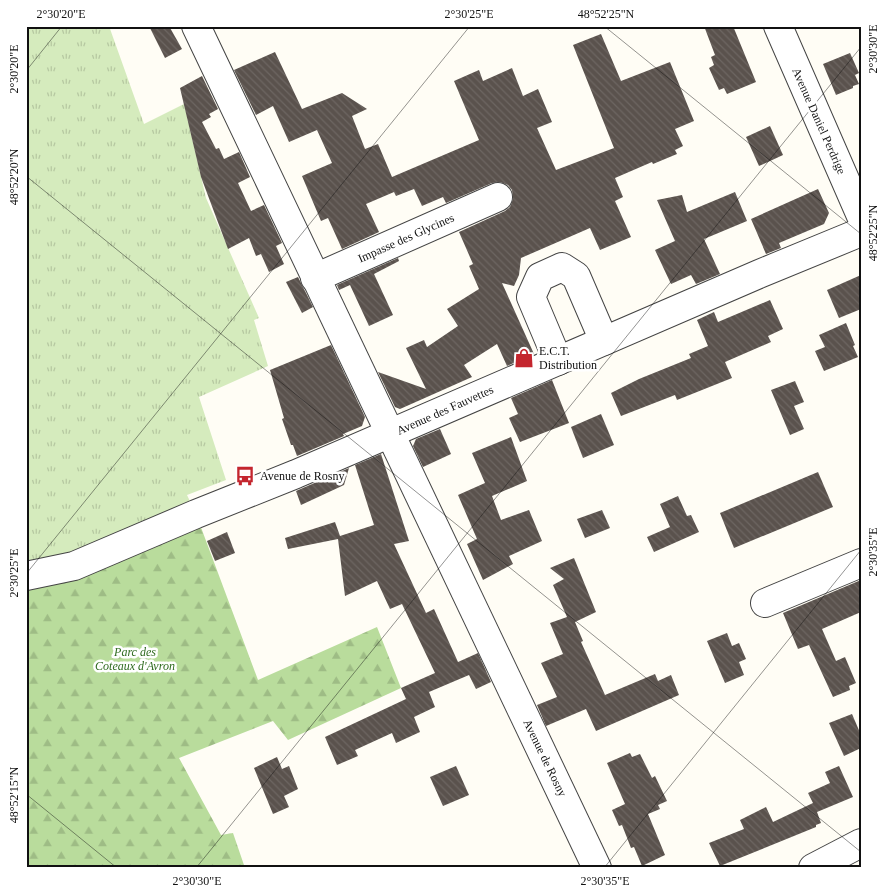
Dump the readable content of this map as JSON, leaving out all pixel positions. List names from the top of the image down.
{
  "streets": {
    "street": [
      "Avenue Daniel Perdrige",
      "Impasse des Glycines",
      "Avenue des Fauvettes",
      "Avenue de Rosny"
    ]
  },
  "crossings": [
    ["Impasse des Glycines", "Avenue de Rosny"],
    ["Avenue des Fauvettes", "Avenue de Rosny"]
  ],
  "parks": ["Parc des Coteaux d'Avron"],
  "places": {
    "shop": ["E.C.T. Distribution"],
    "bus stop": ["Avenue de Rosny"]
  },
  "coordinates": [
    "2°30'20\"E",
    "2°30'25\"E",
    "48°52'25\"N",
    "2°30'30\"E",
    "48°52'20\"N",
    "2°30'35\"E",
    "48°52'15\"N"
  ]
}
